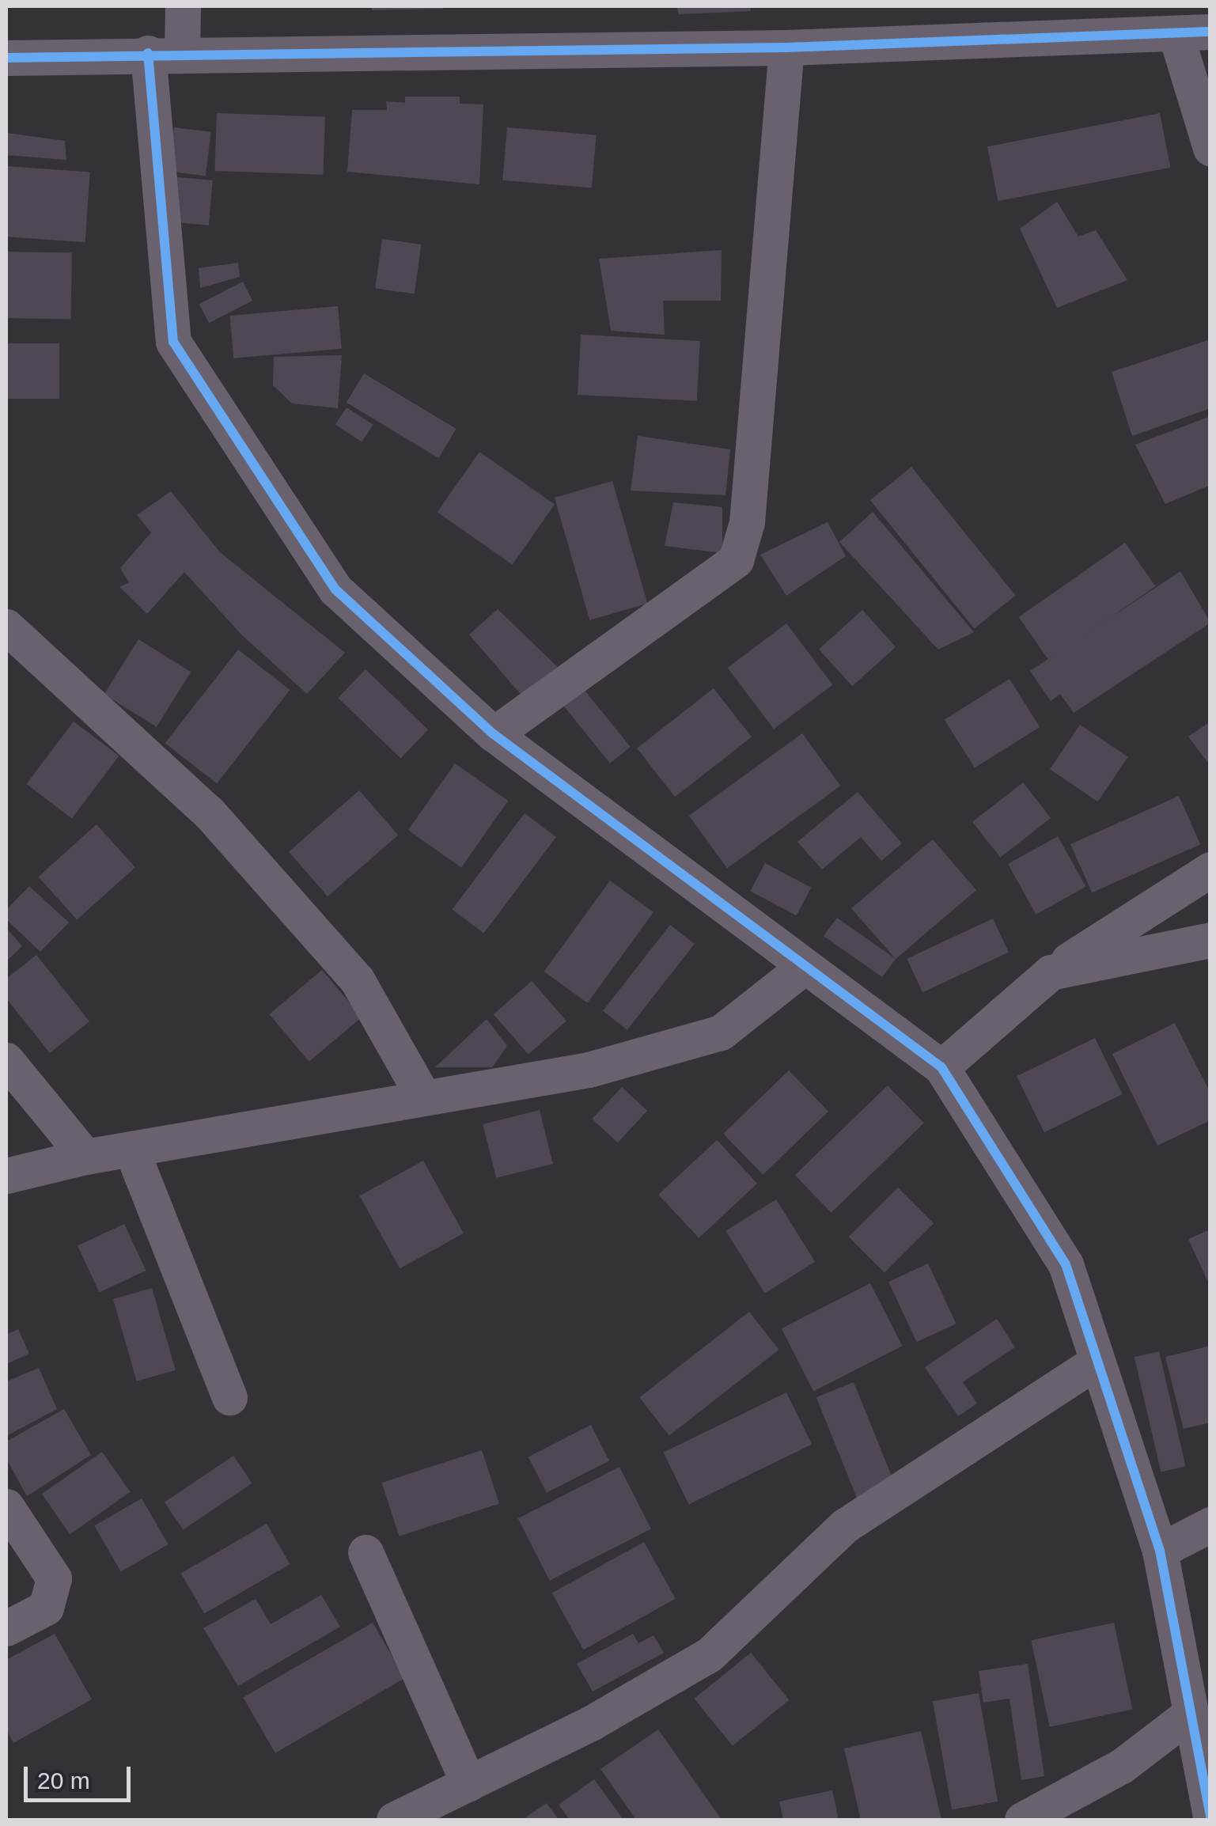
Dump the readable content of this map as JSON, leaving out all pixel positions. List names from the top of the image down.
{
  "scale_bar": "20 m"
}
